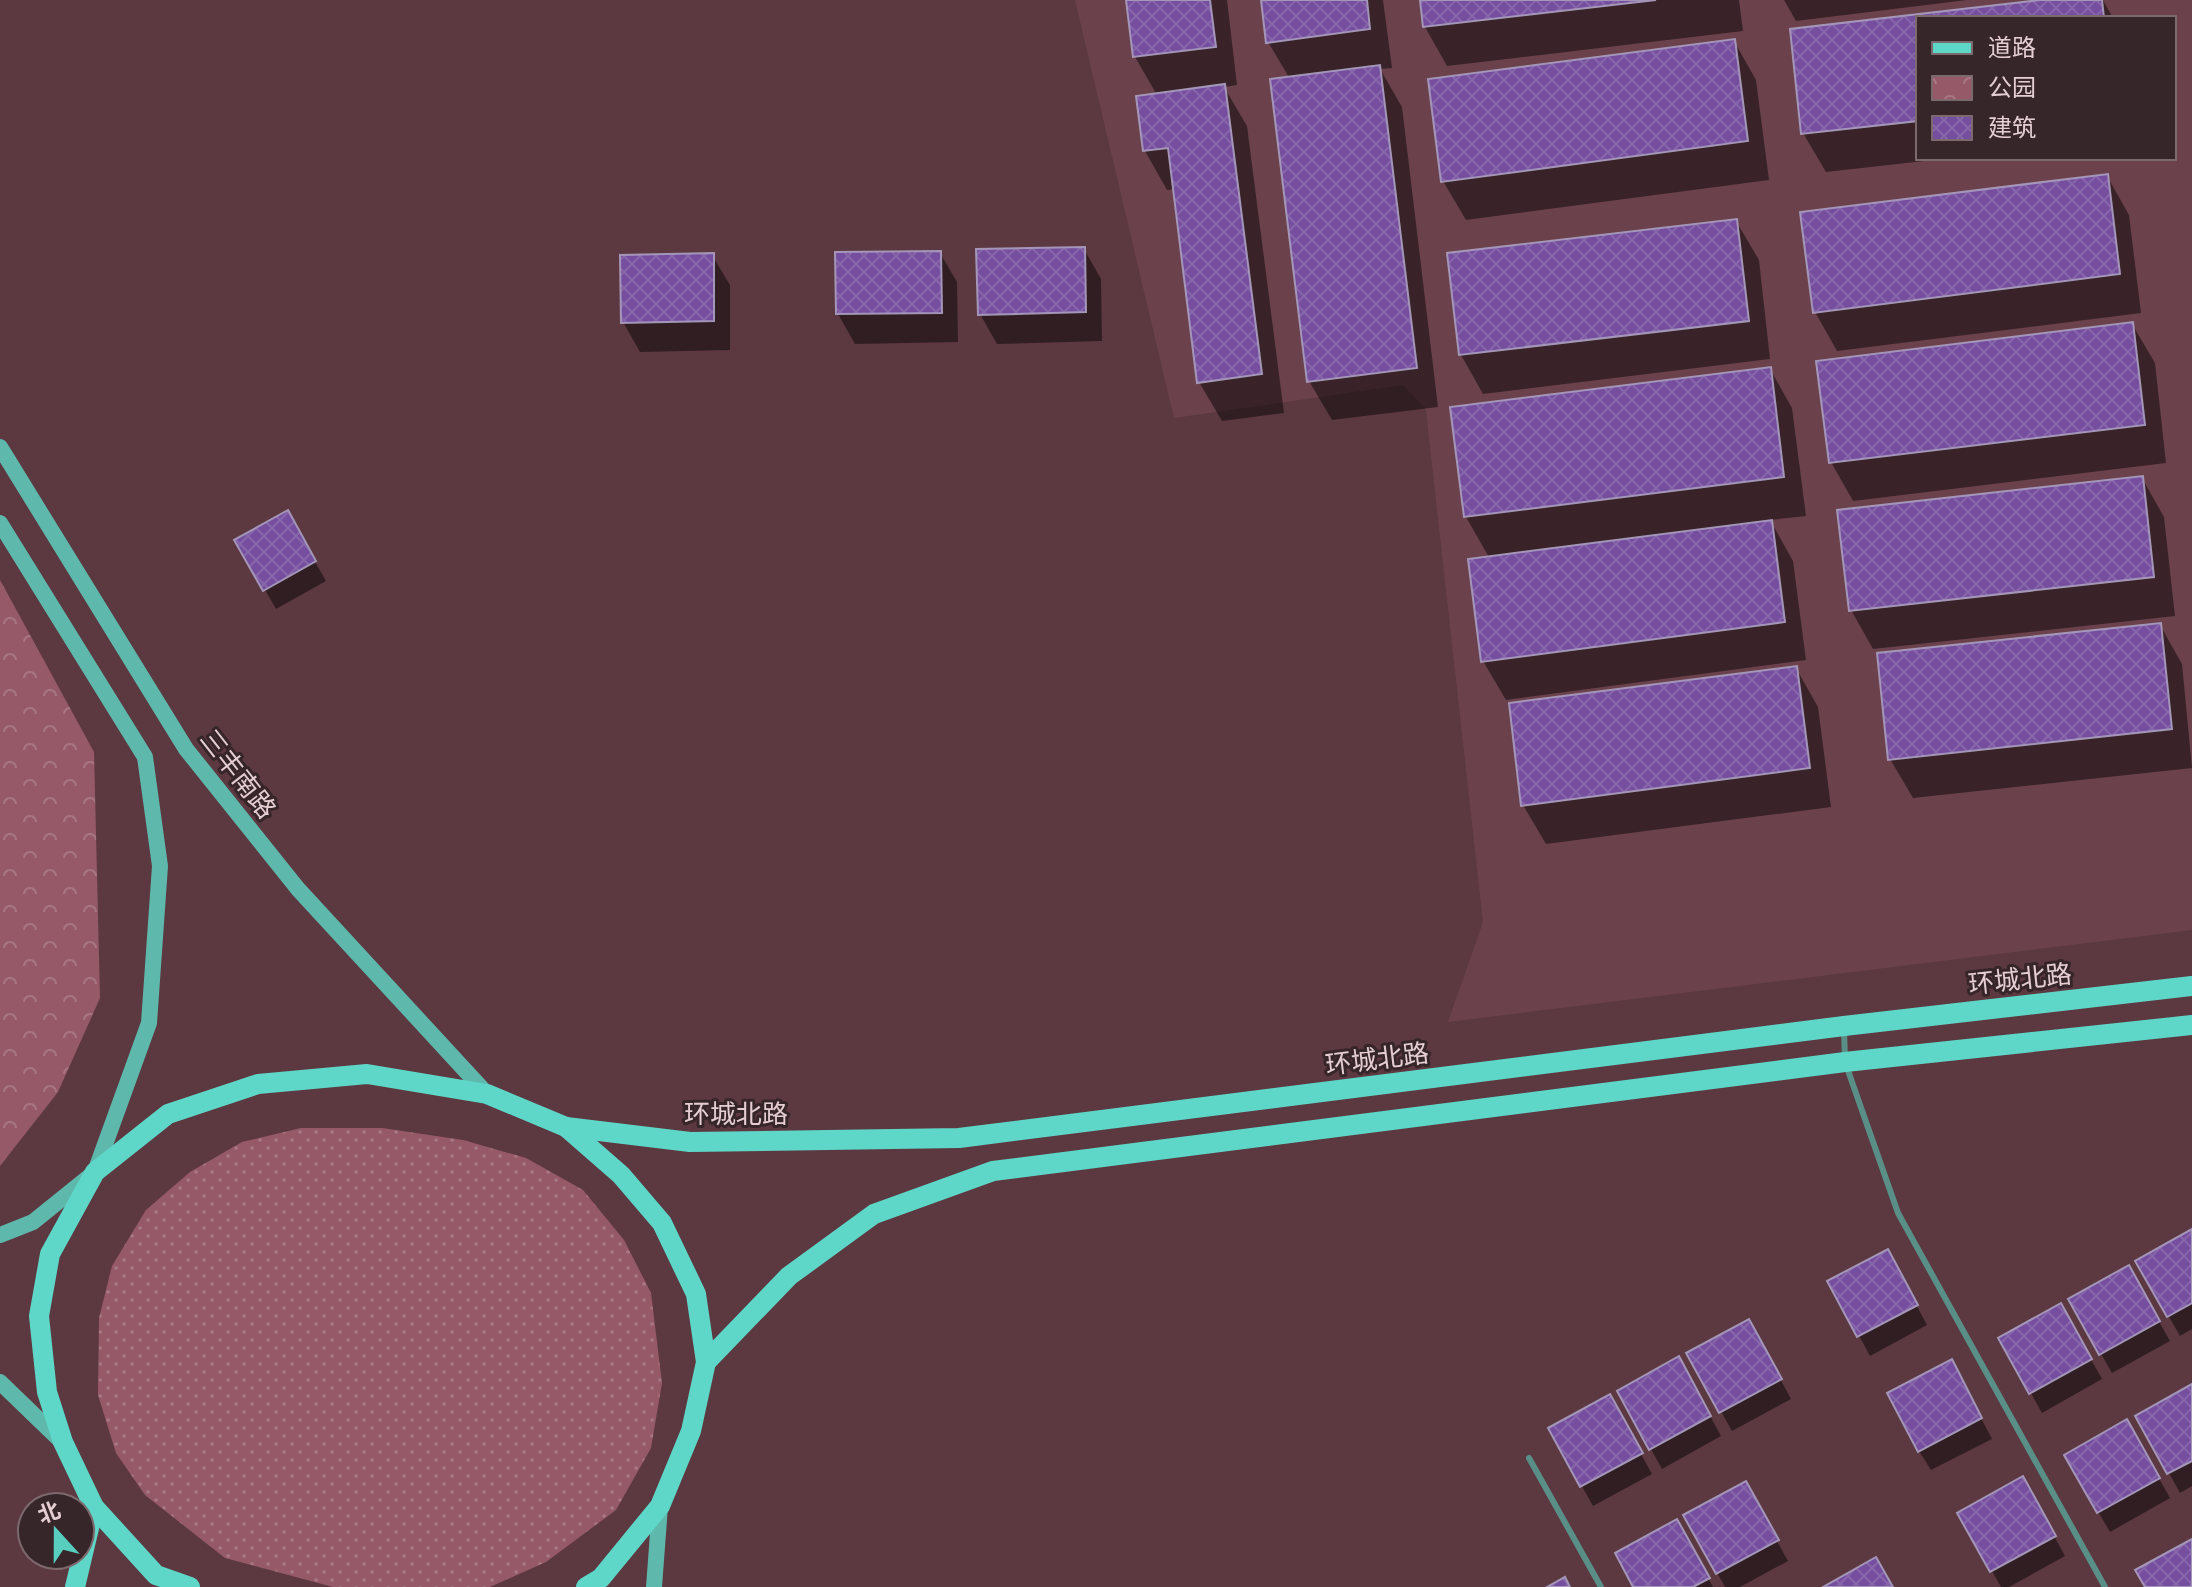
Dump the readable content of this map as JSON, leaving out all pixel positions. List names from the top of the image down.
{
  "streets": {
    "main road": ["三丰南路", "环城北路"]
  },
  "legend": ["道路", "公园", "建筑"],
  "north": "top"
}
